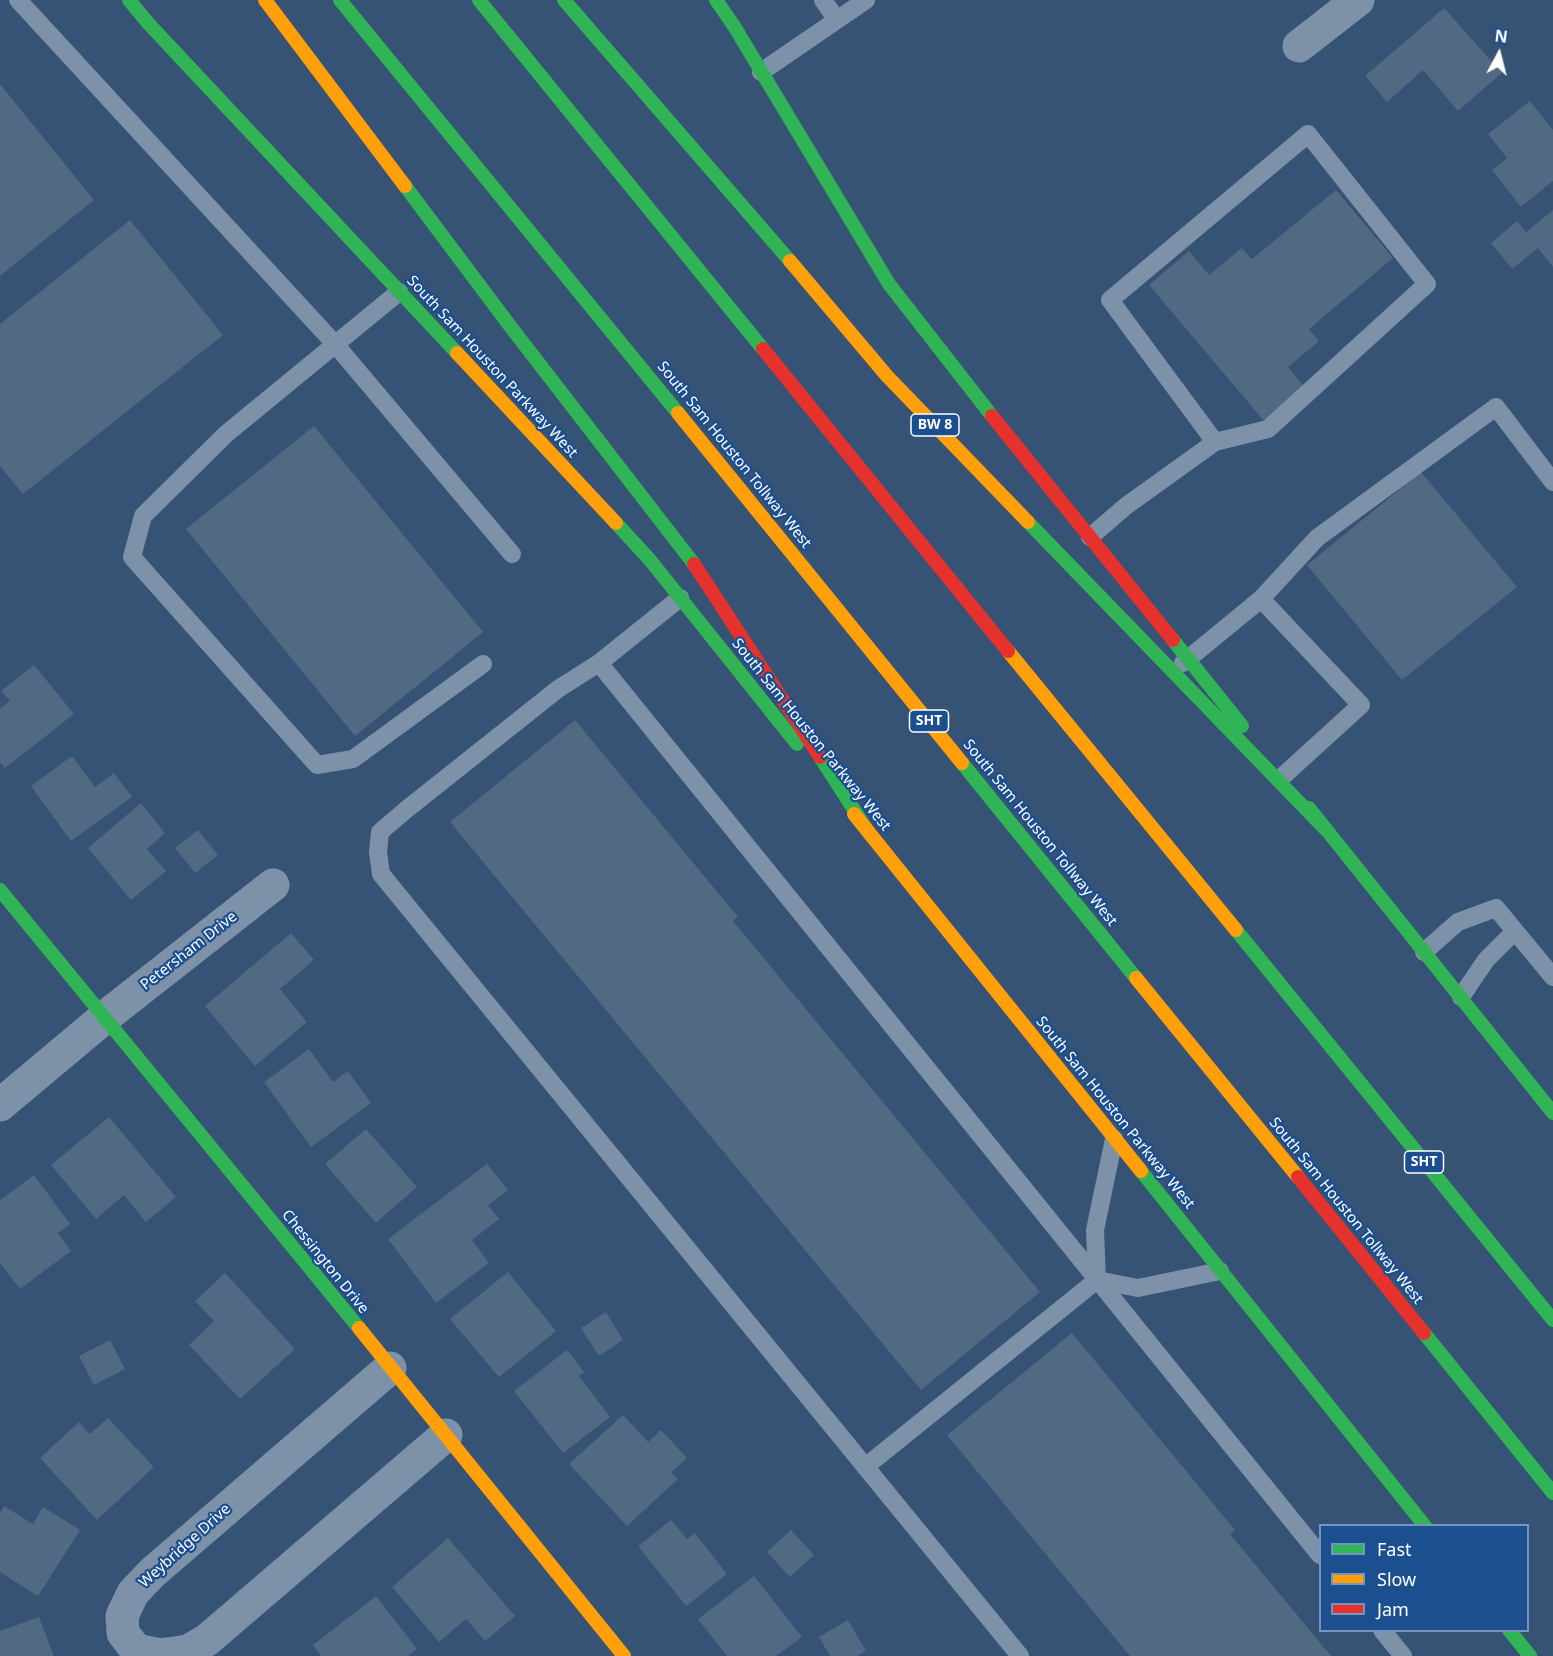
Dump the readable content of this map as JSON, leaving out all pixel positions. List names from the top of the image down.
{
  "streets": {
    "main road": [
      "South Sam Houston Parkway West",
      "BW 8",
      "South Sam Houston Tollway West",
      "SHT",
      "Chessington Drive"
    ],
    "street": ["Petersham Drive", "Weybridge Drive"]
  },
  "crossings": [
    ["Petersham Drive", "Chessington Drive"],
    ["Chessington Drive", "Weybridge Drive"]
  ],
  "legend": ["Fast", "Slow", "Jam"],
  "north": "top"
}
